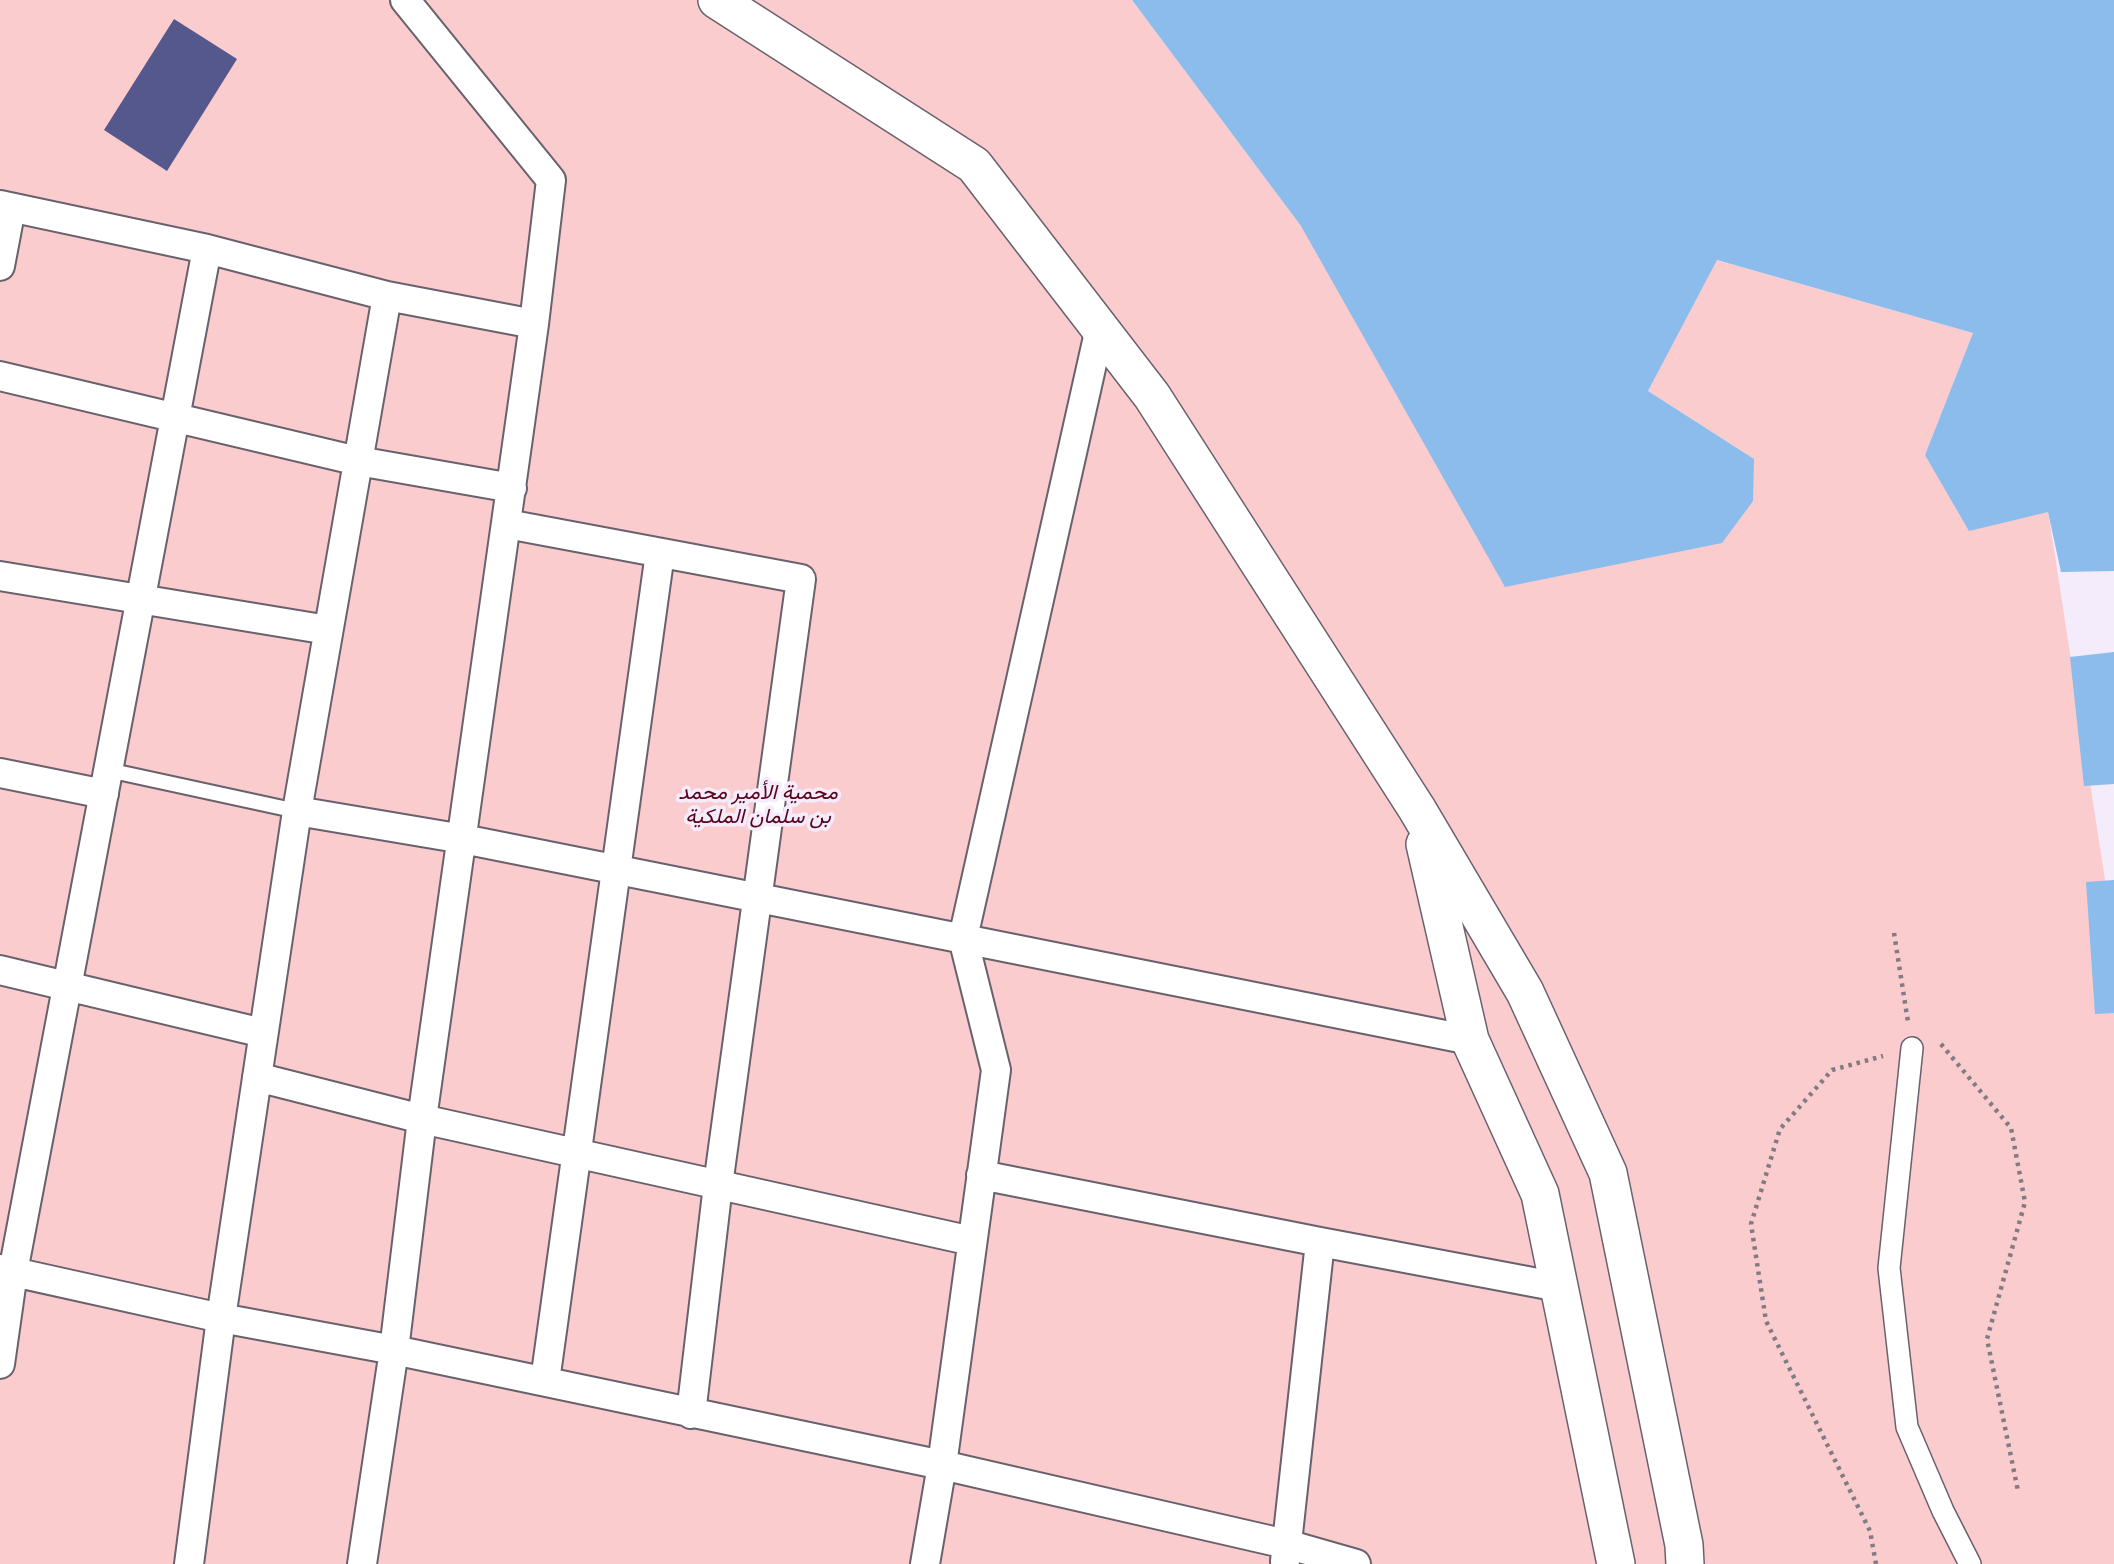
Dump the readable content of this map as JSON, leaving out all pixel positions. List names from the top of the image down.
{
  "parks": ["محمية الأمير محمد بن سلمان الملكية"]
}
